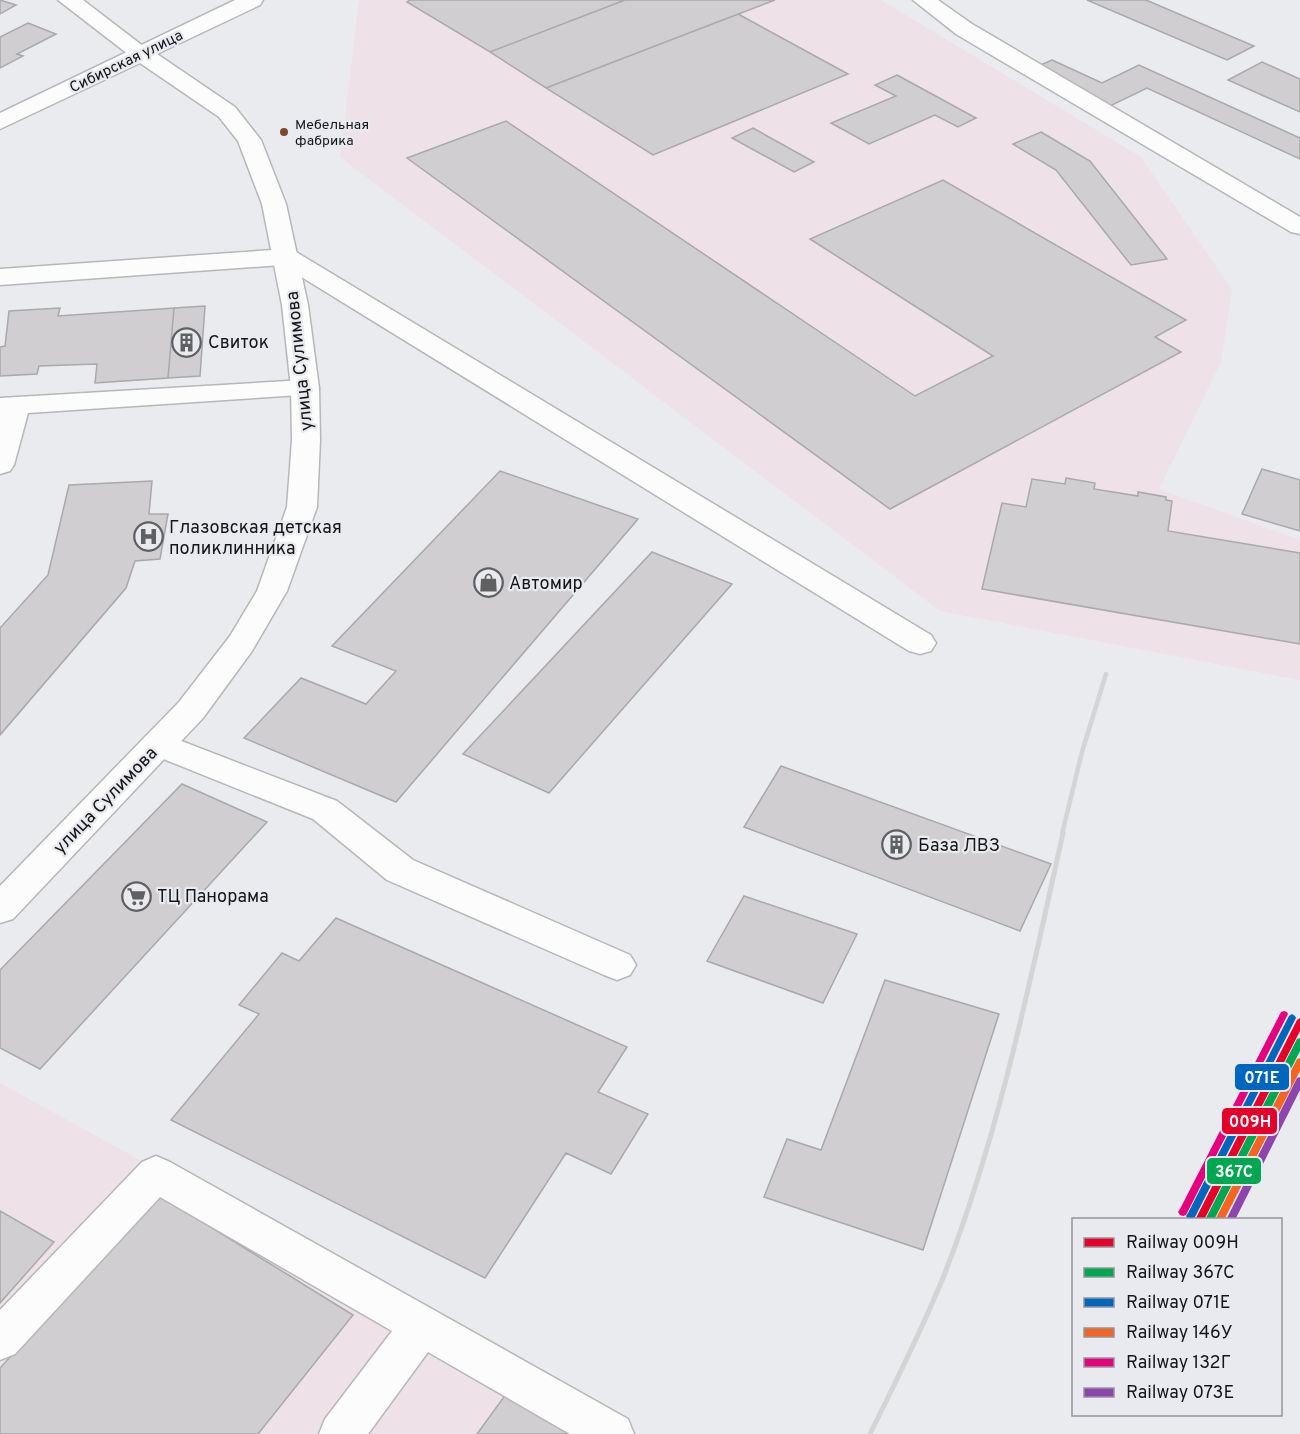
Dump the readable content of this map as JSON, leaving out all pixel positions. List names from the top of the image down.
{
  "streets": {
    "main road": ["Сибирская улица", "улица Сулимова"]
  },
  "crossings": [
    ["Сибирская улица", "улица Сулимова"]
  ],
  "places": {
    "other": ["Мебельная фабрика"],
    "building": ["Свиток", "База ЛВЗ"],
    "hospital": ["Глазовская детская поликлинника"],
    "shop": ["Автомир"],
    "supermarket": ["ТЦ Панорама"]
  },
  "lines": [
    "rail line 132Г",
    "rail line 071Е",
    "rail line 009Н",
    "rail line 367С",
    "rail line 146У",
    "rail line 073Е"
  ],
  "legend": [
    "Railway 009Н",
    "Railway 367С",
    "Railway 071Е",
    "Railway 146У",
    "Railway 132Г",
    "Railway 073Е"
  ]
}
